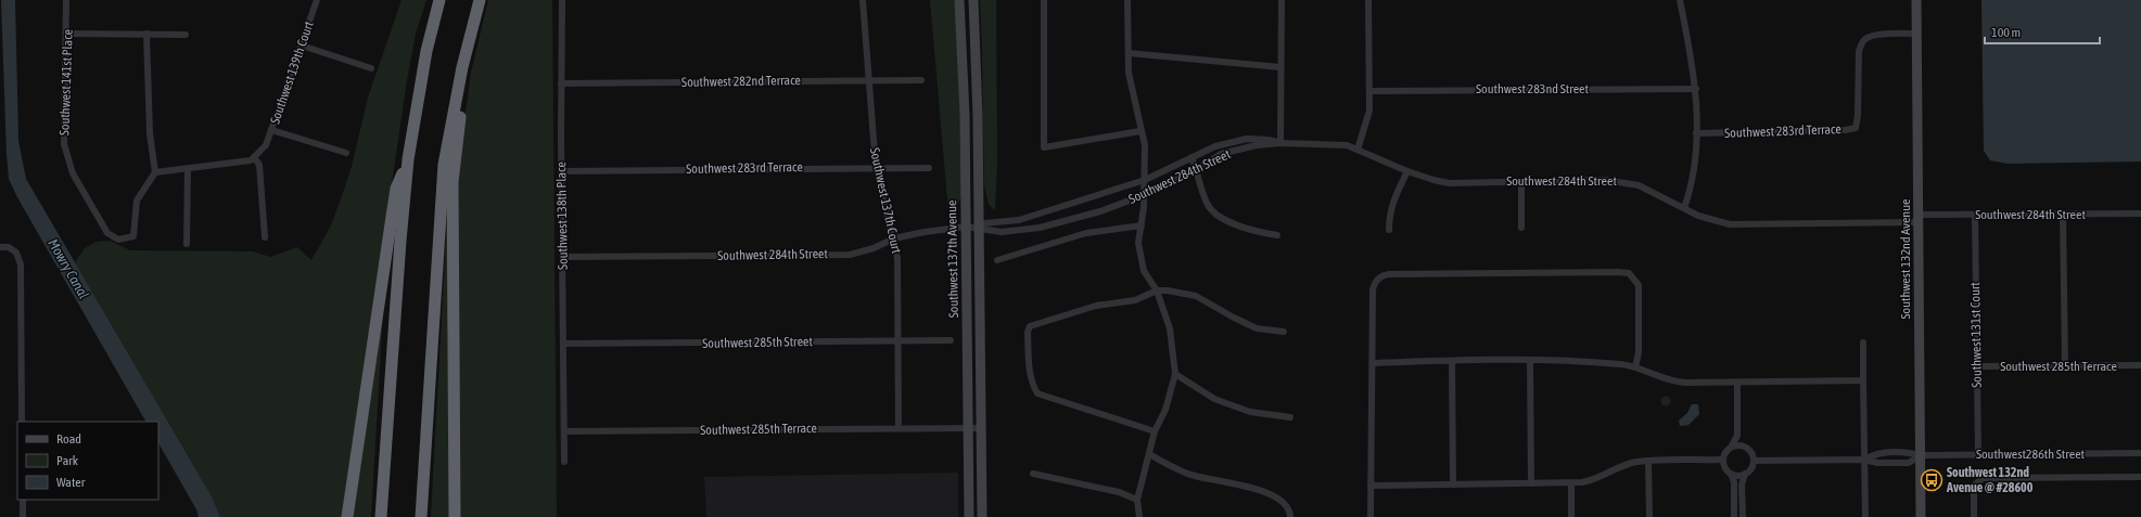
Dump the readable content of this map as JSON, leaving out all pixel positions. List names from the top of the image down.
{
  "streets": {
    "main road": ["Southwest 137th Avenue", "Southwest 132nd Avenue"],
    "street": [
      "Southwest 139th Court",
      "Southwest 282nd Terrace",
      "Southwest 141st Place",
      "Southwest 283nd Street",
      "Southwest 283rd Terrace",
      "Southwest 284th Street",
      "Southwest 137th Court",
      "Southwest 138th Place",
      "Southwest 131st Court",
      "Southwest 285th Street",
      "Southwest 285th Terrace",
      "Southwest286th Street"
    ]
  },
  "crossings": [
    ["Southwest 282nd Terrace", "Southwest 137th Court"],
    ["Southwest 282nd Terrace", "Southwest 138th Place"],
    ["Southwest 283rd Terrace", "Southwest 137th Court"],
    ["Southwest 283rd Terrace", "Southwest 138th Place"],
    ["Southwest 283rd Terrace", "Southwest 132nd Avenue"],
    ["Southwest 284th Street", "Southwest 137th Court"],
    ["Southwest 284th Street", "Southwest 138th Place"],
    ["Southwest 284th Street", "Southwest 137th Avenue"],
    ["Southwest 284th Street", "Southwest 132nd Avenue"],
    ["Southwest 284th Street", "Southwest 131st Court"],
    ["Southwest 137th Court", "Southwest 285th Street"],
    ["Southwest 137th Court", "Southwest 285th Terrace"],
    ["Southwest 138th Place", "Southwest 285th Street"],
    ["Southwest 138th Place", "Southwest 285th Terrace"],
    ["Southwest 137th Avenue", "Southwest 285th Terrace"],
    ["Southwest 132nd Avenue", "Southwest286th Street"],
    ["Southwest 131st Court", "Southwest 285th Terrace"],
    ["Southwest 131st Court", "Southwest286th Street"]
  ],
  "water": ["Mowry Canal"],
  "places": {
    "bus stop": ["Southwest 132nd Avenue @ #28600"]
  },
  "legend": ["Road", "Park", "Water"],
  "scale_bar": "100 m"
}
